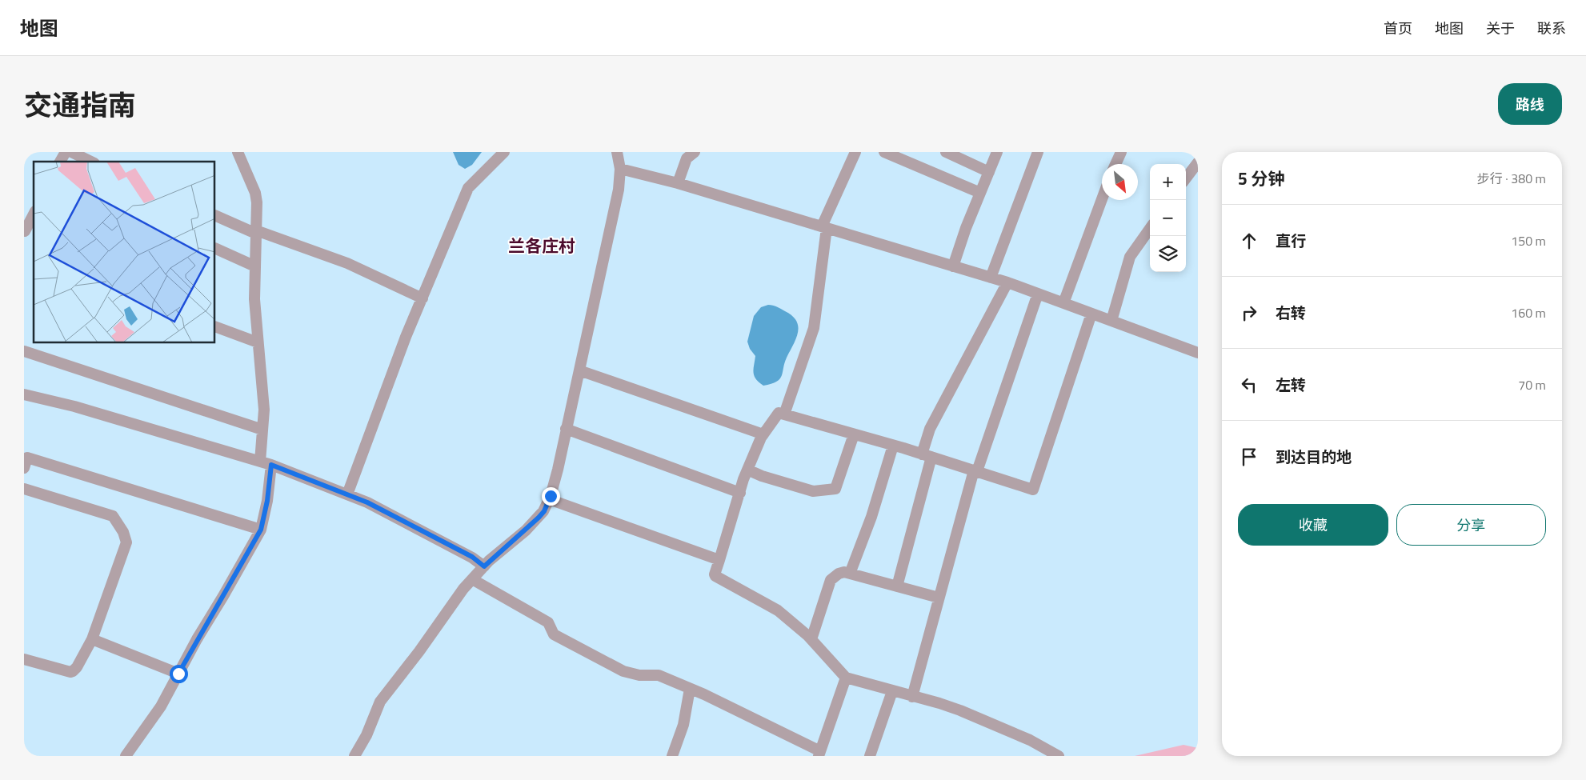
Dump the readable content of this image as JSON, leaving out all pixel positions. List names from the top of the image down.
{
  "districts": ["兰各庄村"],
  "north": "bottom right",
  "page": {
    "header": "地图",
    "nav": [
      "首页",
      "地图",
      "关于",
      "联系"
    ],
    "title": "交通指南",
    "buttons": [
      "路线",
      ["收藏", "分享"]
    ],
    "heading": ["5 分钟", "步行 · 380 m"],
    "map_buttons": ["+", "−"],
    "list": [
      ["直行", "150 m"],
      ["右转", "160 m"],
      ["左转", "70 m"],
      "到达目的地"
    ]
  }
}
